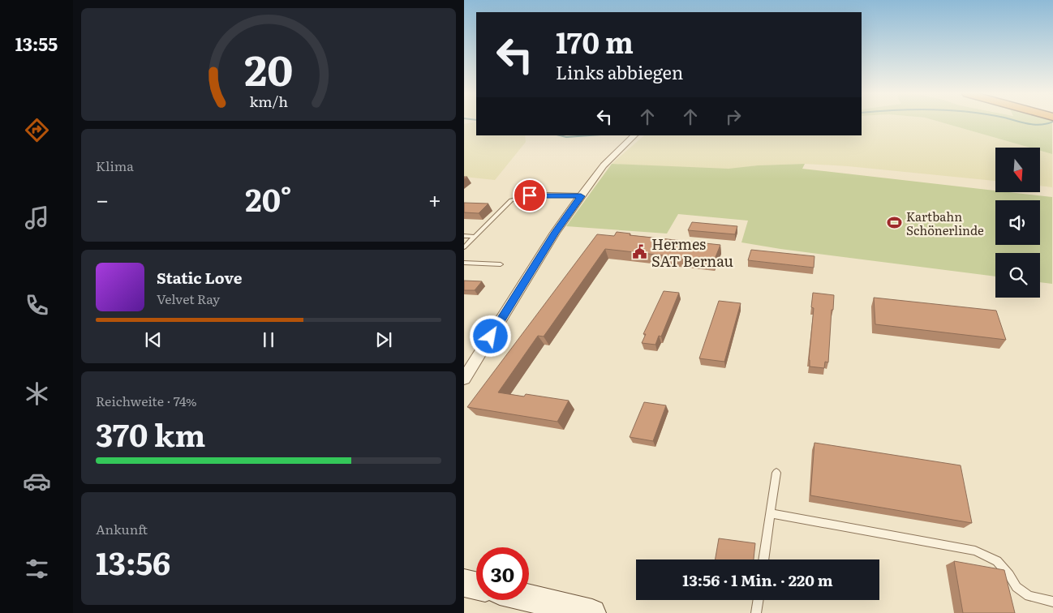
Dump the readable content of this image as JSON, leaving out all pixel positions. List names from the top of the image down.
{
  "places": {
    "sports": ["Kartbahn Schönerlinde"],
    "public building": ["Hermes SAT Bernau"]
  },
  "north": "bottom",
  "page": {
    "tabs": "13:55",
    "turn": ["170 m", "Links abbiegen"],
    "tile": [
      "Klima",
      ["Reichweite · 74%", "370 km"],
      ["Ankunft", "13:56"]
    ],
    "heat": ["−", "20°", "+"],
    "song": ["Static Love", "Velvet Ray"],
    "limit": "30",
    "trip": "13:56 · 1 Min. · 220 m",
    "gauge": ["20", "km/h"]
  }
}
